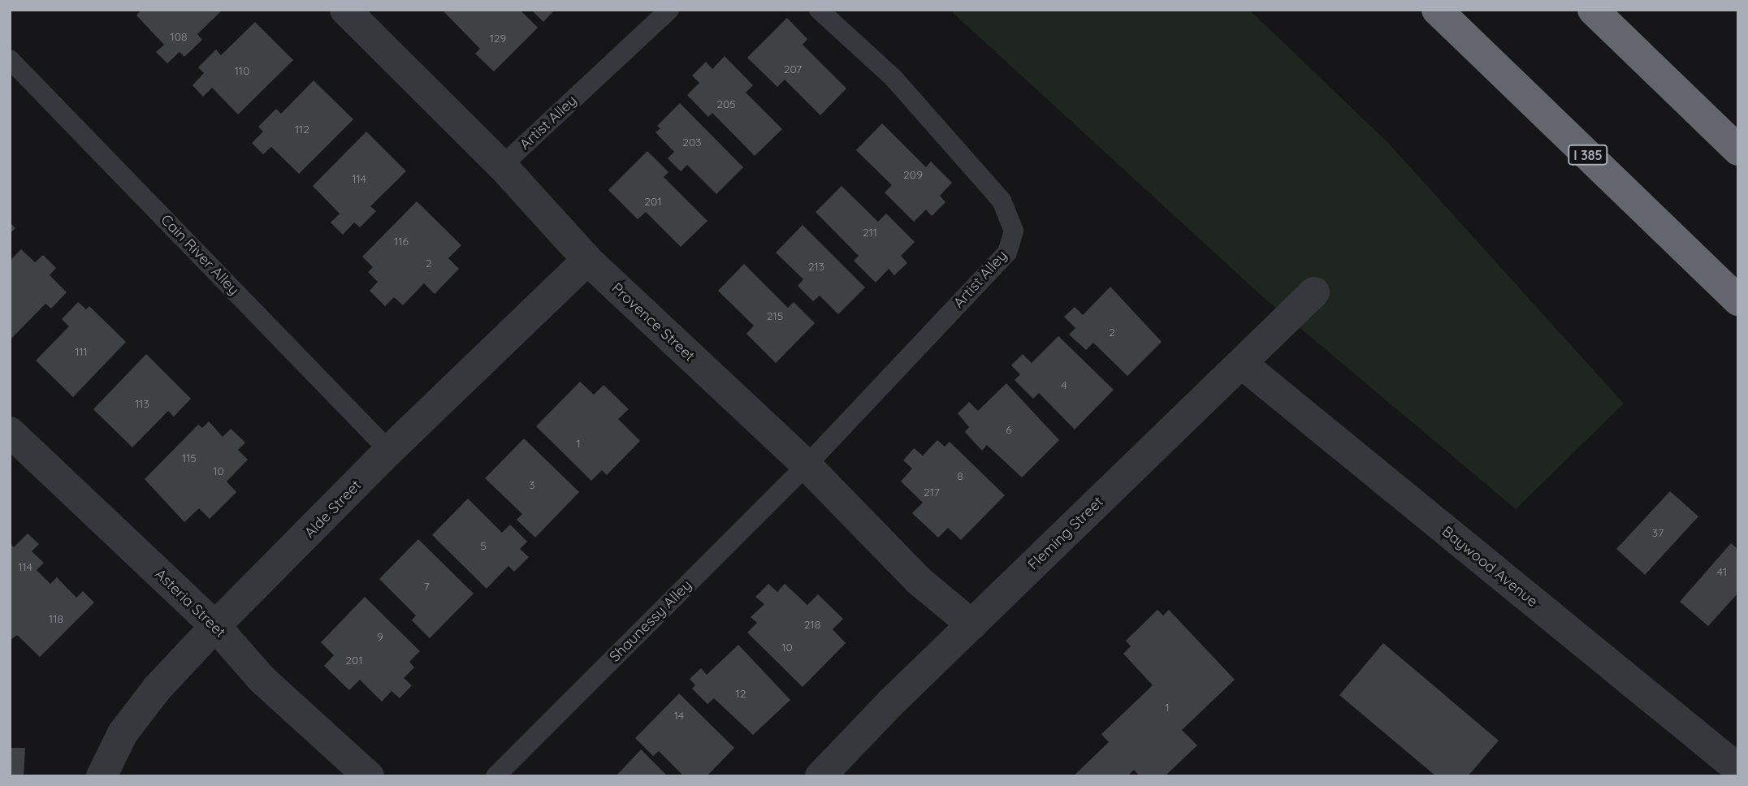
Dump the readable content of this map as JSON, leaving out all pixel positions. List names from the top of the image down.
{
  "streets": {
    "highway": ["I 385"],
    "street": [
      "Provence Street",
      "Alde Street",
      "Fleming Street",
      "Baywood Avenue",
      "Asteria Street"
    ],
    "lane": ["Artist Alley", "Cain River Alley", "Shaunessy Alley"]
  },
  "crossings": [
    ["Artist Alley", "Provence Street"],
    ["Artist Alley", "Shaunessy Alley"],
    ["Cain River Alley", "Alde Street"],
    ["Provence Street", "Alde Street"],
    ["Provence Street", "Fleming Street"],
    ["Provence Street", "Shaunessy Alley"],
    ["Alde Street", "Asteria Street"],
    ["Fleming Street", "Baywood Avenue"]
  ],
  "house_numbers": [
    "108",
    "129",
    "207",
    "110",
    "205",
    "112",
    "203",
    "209",
    "114",
    "201",
    "211",
    "116",
    "2",
    "213",
    "215",
    "2",
    "111",
    "4",
    "113",
    "6",
    "1",
    "115",
    "10",
    "8",
    "3",
    "217",
    "37",
    "5",
    "114",
    "41",
    "7",
    "118",
    "218",
    "9",
    "10",
    "201",
    "12",
    "1",
    "14"
  ]
}
